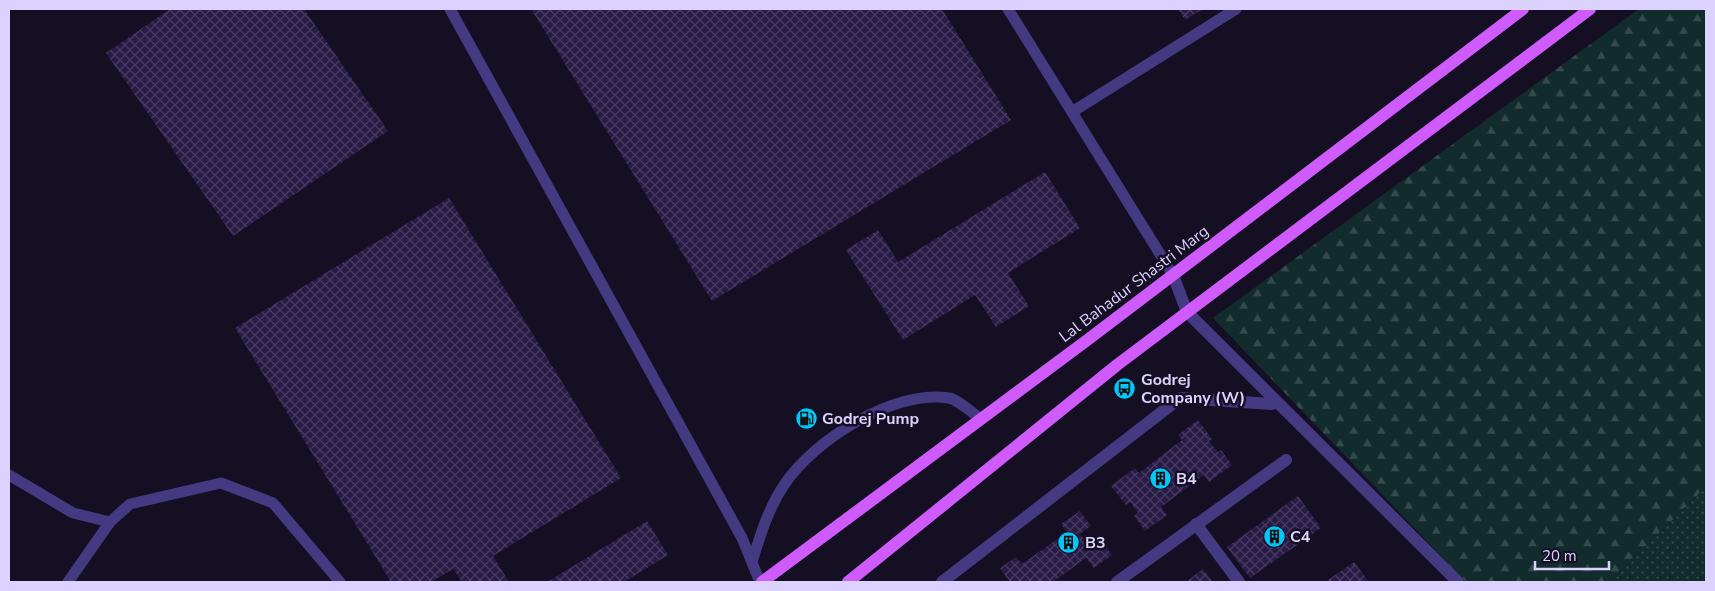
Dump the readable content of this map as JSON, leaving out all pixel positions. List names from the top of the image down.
{
  "streets": {
    "main road": ["Lal Bahadur Shastri Marg"]
  },
  "places": {
    "bus stop": ["Godrej Company (W)"],
    "fuel station": ["Godrej Pump"],
    "building": ["B4", "C4", "B3"]
  },
  "scale_bar": "20 m"
}
